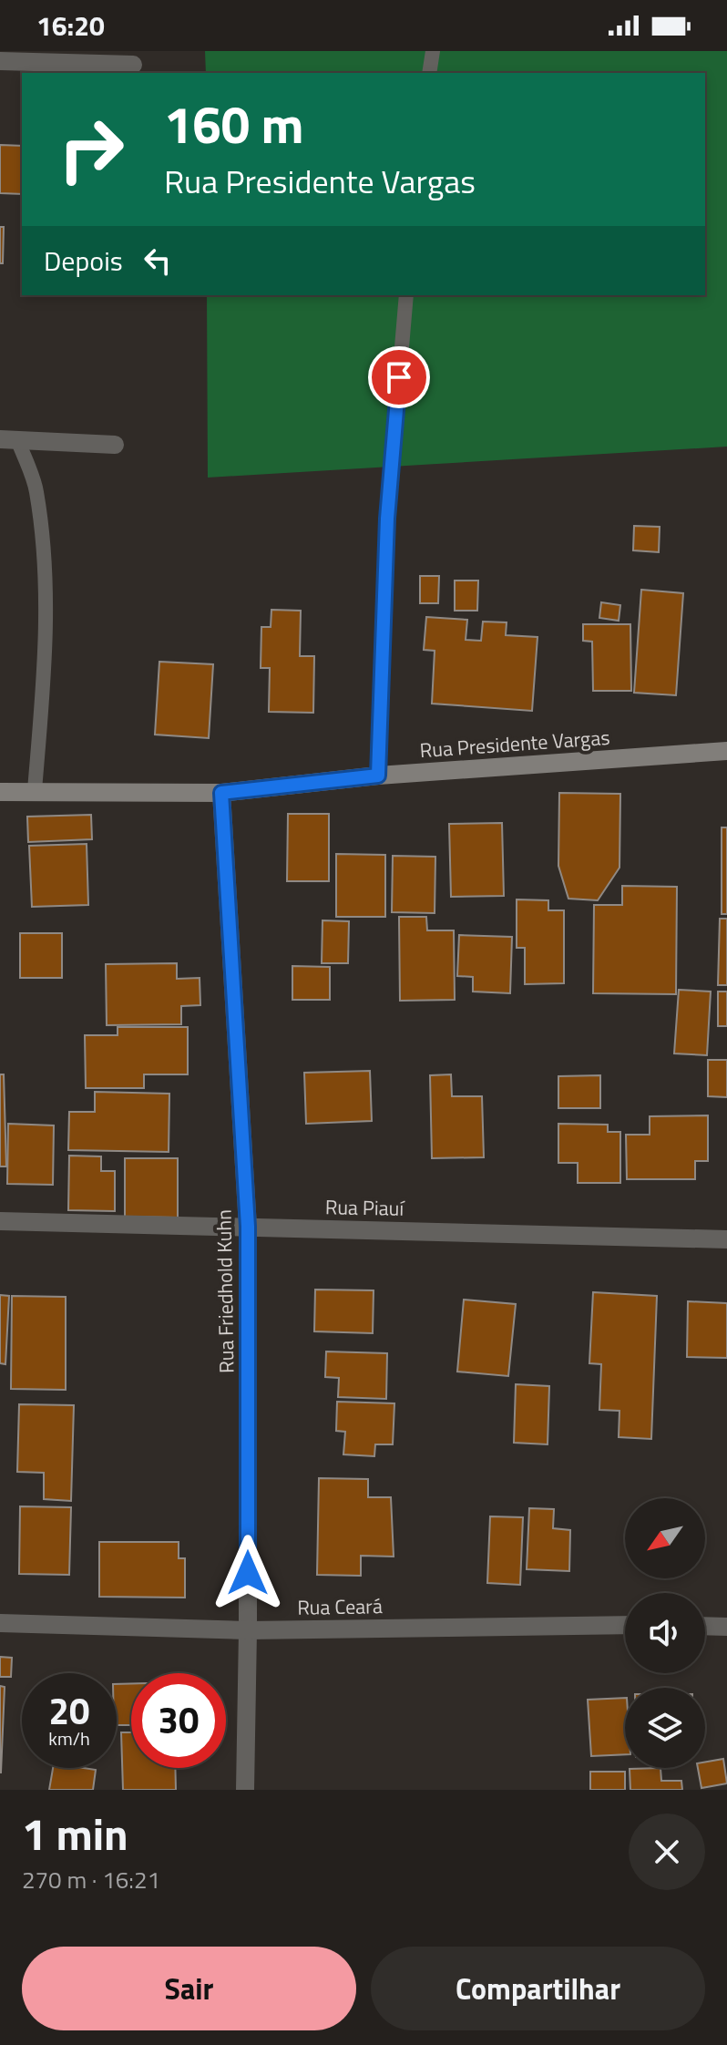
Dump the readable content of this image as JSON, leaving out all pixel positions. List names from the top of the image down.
{
  "streets": {
    "main road": ["Rua Presidente Vargas"],
    "street": ["Rua Piauí", "Rua Friedhold Kuhn", "Rua Ceará"]
  },
  "crossings": [
    ["Rua Presidente Vargas", "Rua Friedhold Kuhn"],
    ["Rua Piauí", "Rua Friedhold Kuhn"],
    ["Rua Friedhold Kuhn", "Rua Ceará"]
  ],
  "north": "bottom left",
  "page": {
    "status": "16:20",
    "turn": ["160 m", "Rua Presidente Vargas"],
    "then": "Depois",
    "speed": "20 km/h",
    "limit": "30",
    "heading": ["1 min", "270 m · 16:21"],
    "buttons": ["Sair", "Compartilhar"]
  }
}
